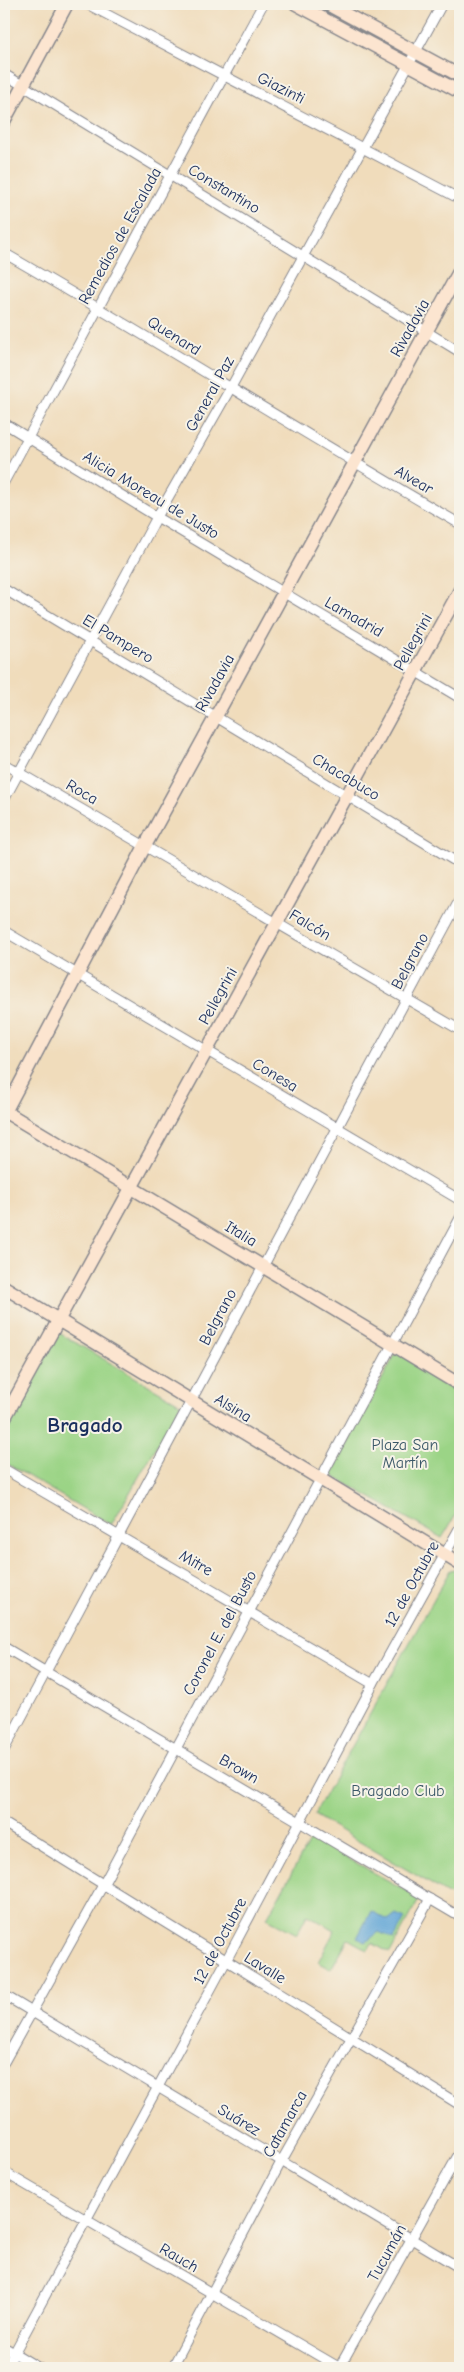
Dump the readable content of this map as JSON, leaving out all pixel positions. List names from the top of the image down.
{
  "streets": {
    "main road": [
      "Rivadavia",
      "Pellegrini",
      "Italia",
      "Alsina"
    ],
    "street": [
      "Giazinti",
      "Constantino",
      "Remedios de Escalada",
      "Quenard",
      "General Paz",
      "Alvear",
      "Alicia Moreau de Justo",
      "Lamadrid",
      "El Pampero",
      "Chacabuco",
      "Roca",
      "Falcón",
      "Belgrano",
      "Conesa",
      "Mitre",
      "12 de Octubre",
      "Coronel E. del Busto",
      "Brown",
      "Lavalle",
      "Suárez",
      "Catamarca",
      "Tucumán",
      "Rauch"
    ]
  },
  "crossings": [
    ["Giazinti", "Remedios de Escalada"],
    ["Giazinti", "General Paz"],
    ["Constantino", "Remedios de Escalada"],
    ["Constantino", "Rivadavia"],
    ["Constantino", "General Paz"],
    ["Remedios de Escalada", "Quenard"],
    ["Remedios de Escalada", "Alicia Moreau de Justo"],
    ["Rivadavia", "Quenard"],
    ["Rivadavia", "Alvear"],
    ["Rivadavia", "Alicia Moreau de Justo"],
    ["Rivadavia", "Lamadrid"],
    ["Rivadavia", "El Pampero"],
    ["Rivadavia", "Chacabuco"],
    ["Rivadavia", "Roca"],
    ["Rivadavia", "Falcón"],
    ["Rivadavia", "Conesa"],
    ["Rivadavia", "Italia"],
    ["Quenard", "General Paz"],
    ["Quenard", "Alvear"],
    ["General Paz", "Alicia Moreau de Justo"],
    ["General Paz", "El Pampero"],
    ["General Paz", "Roca"],
    ["Alicia Moreau de Justo", "Lamadrid"],
    ["Lamadrid", "Pellegrini"],
    ["El Pampero", "Chacabuco"],
    ["Pellegrini", "Chacabuco"],
    ["Pellegrini", "Falcón"],
    ["Pellegrini", "Conesa"],
    ["Pellegrini", "Italia"],
    ["Pellegrini", "Alsina"],
    ["Roca", "Falcón"],
    ["Falcón", "Belgrano"],
    ["Belgrano", "Conesa"],
    ["Belgrano", "Italia"],
    ["Belgrano", "Alsina"],
    ["Belgrano", "Mitre"],
    ["Belgrano", "Brown"],
    ["Italia", "Coronel E. del Busto"],
    ["Alsina", "12 de Octubre"],
    ["Alsina", "Coronel E. del Busto"],
    ["Mitre", "12 de Octubre"],
    ["Mitre", "Coronel E. del Busto"],
    ["12 de Octubre", "Brown"],
    ["12 de Octubre", "Lavalle"],
    ["12 de Octubre", "Suárez"],
    ["12 de Octubre", "Rauch"],
    ["Coronel E. del Busto", "Brown"],
    ["Coronel E. del Busto", "Lavalle"],
    ["Coronel E. del Busto", "Suárez"],
    ["Brown", "Catamarca"],
    ["Lavalle", "Catamarca"],
    ["Suárez", "Catamarca"],
    ["Suárez", "Tucumán"],
    ["Catamarca", "Rauch"],
    ["Tucumán", "Rauch"]
  ],
  "districts": ["Bragado"],
  "parks": ["Plaza San Martín", "Bragado Club"]
}
